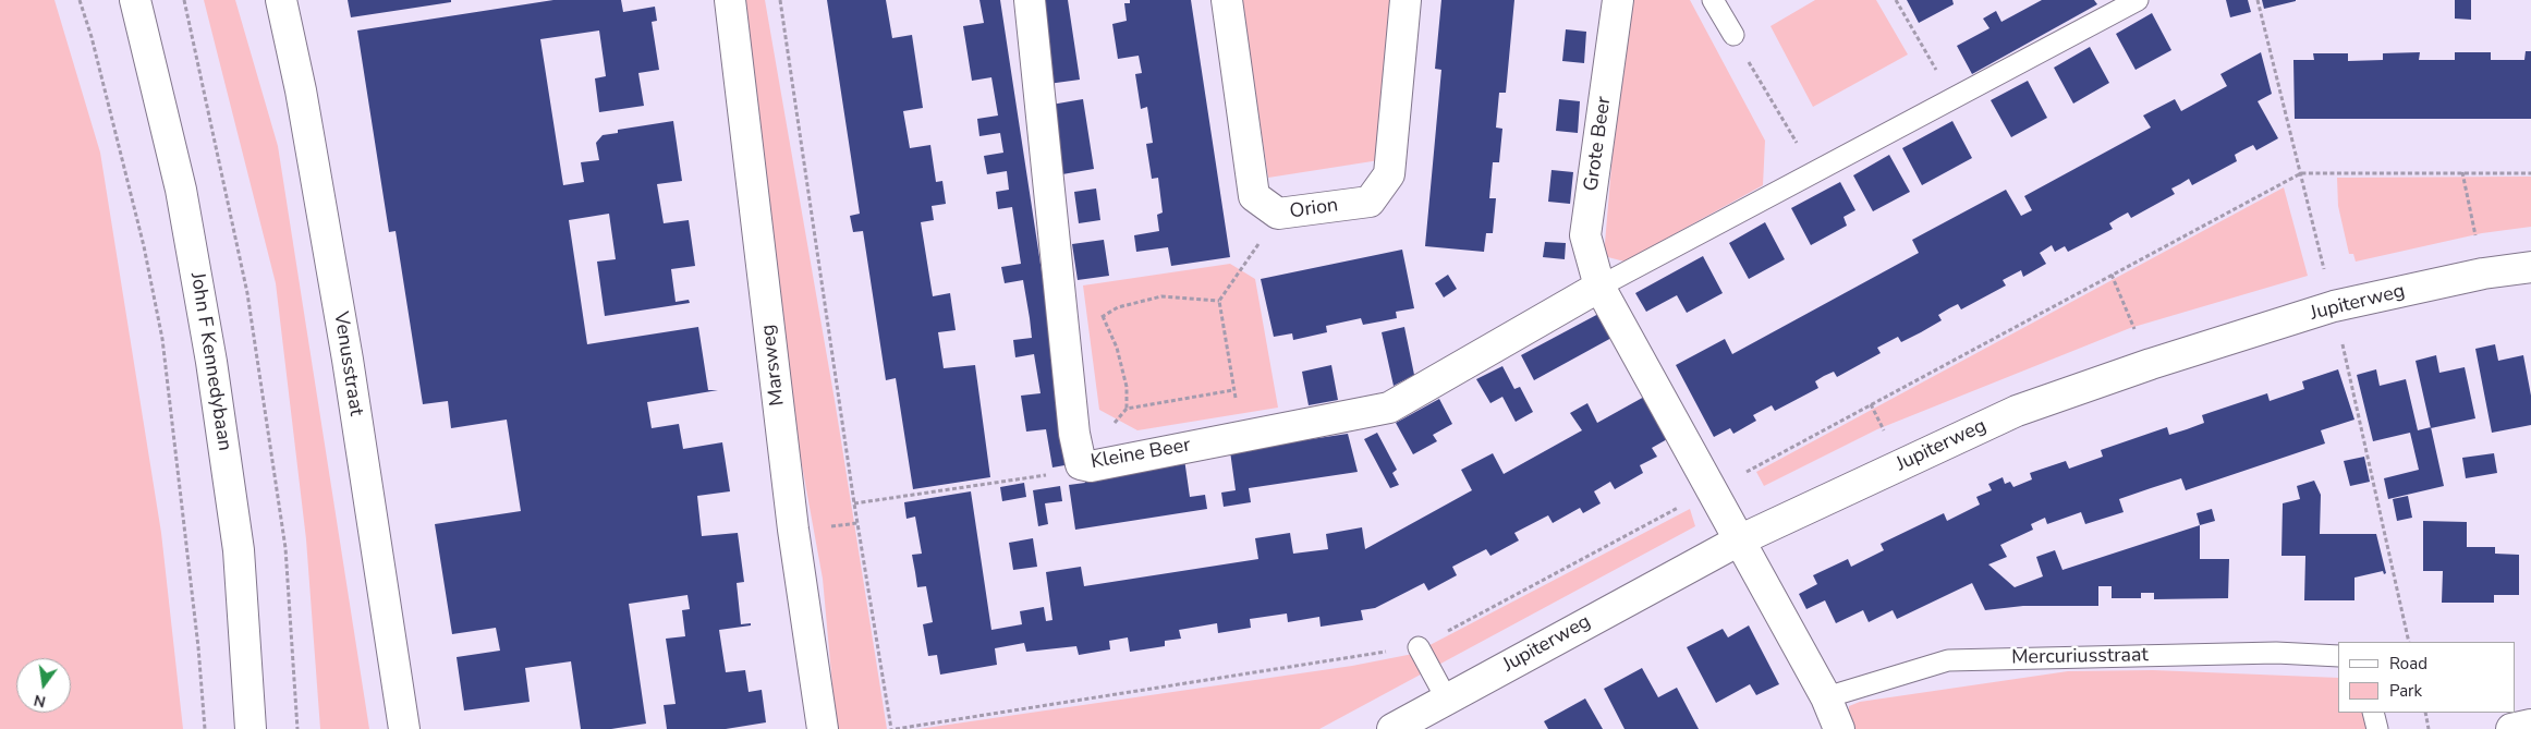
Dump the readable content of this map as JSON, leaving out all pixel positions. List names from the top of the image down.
{
  "streets": {
    "street": [
      "Grote Beer",
      "Orion",
      "Jupiterweg",
      "John F Kennedybaan",
      "Venusstraat",
      "Marsweg",
      "Kleine Beer"
    ],
    "lane": ["Mercuriusstraat"]
  },
  "crossings": [
    ["Grote Beer", "Jupiterweg"],
    ["Grote Beer", "Kleine Beer"]
  ],
  "legend": ["Road", "Park"],
  "north": "bottom"
}
